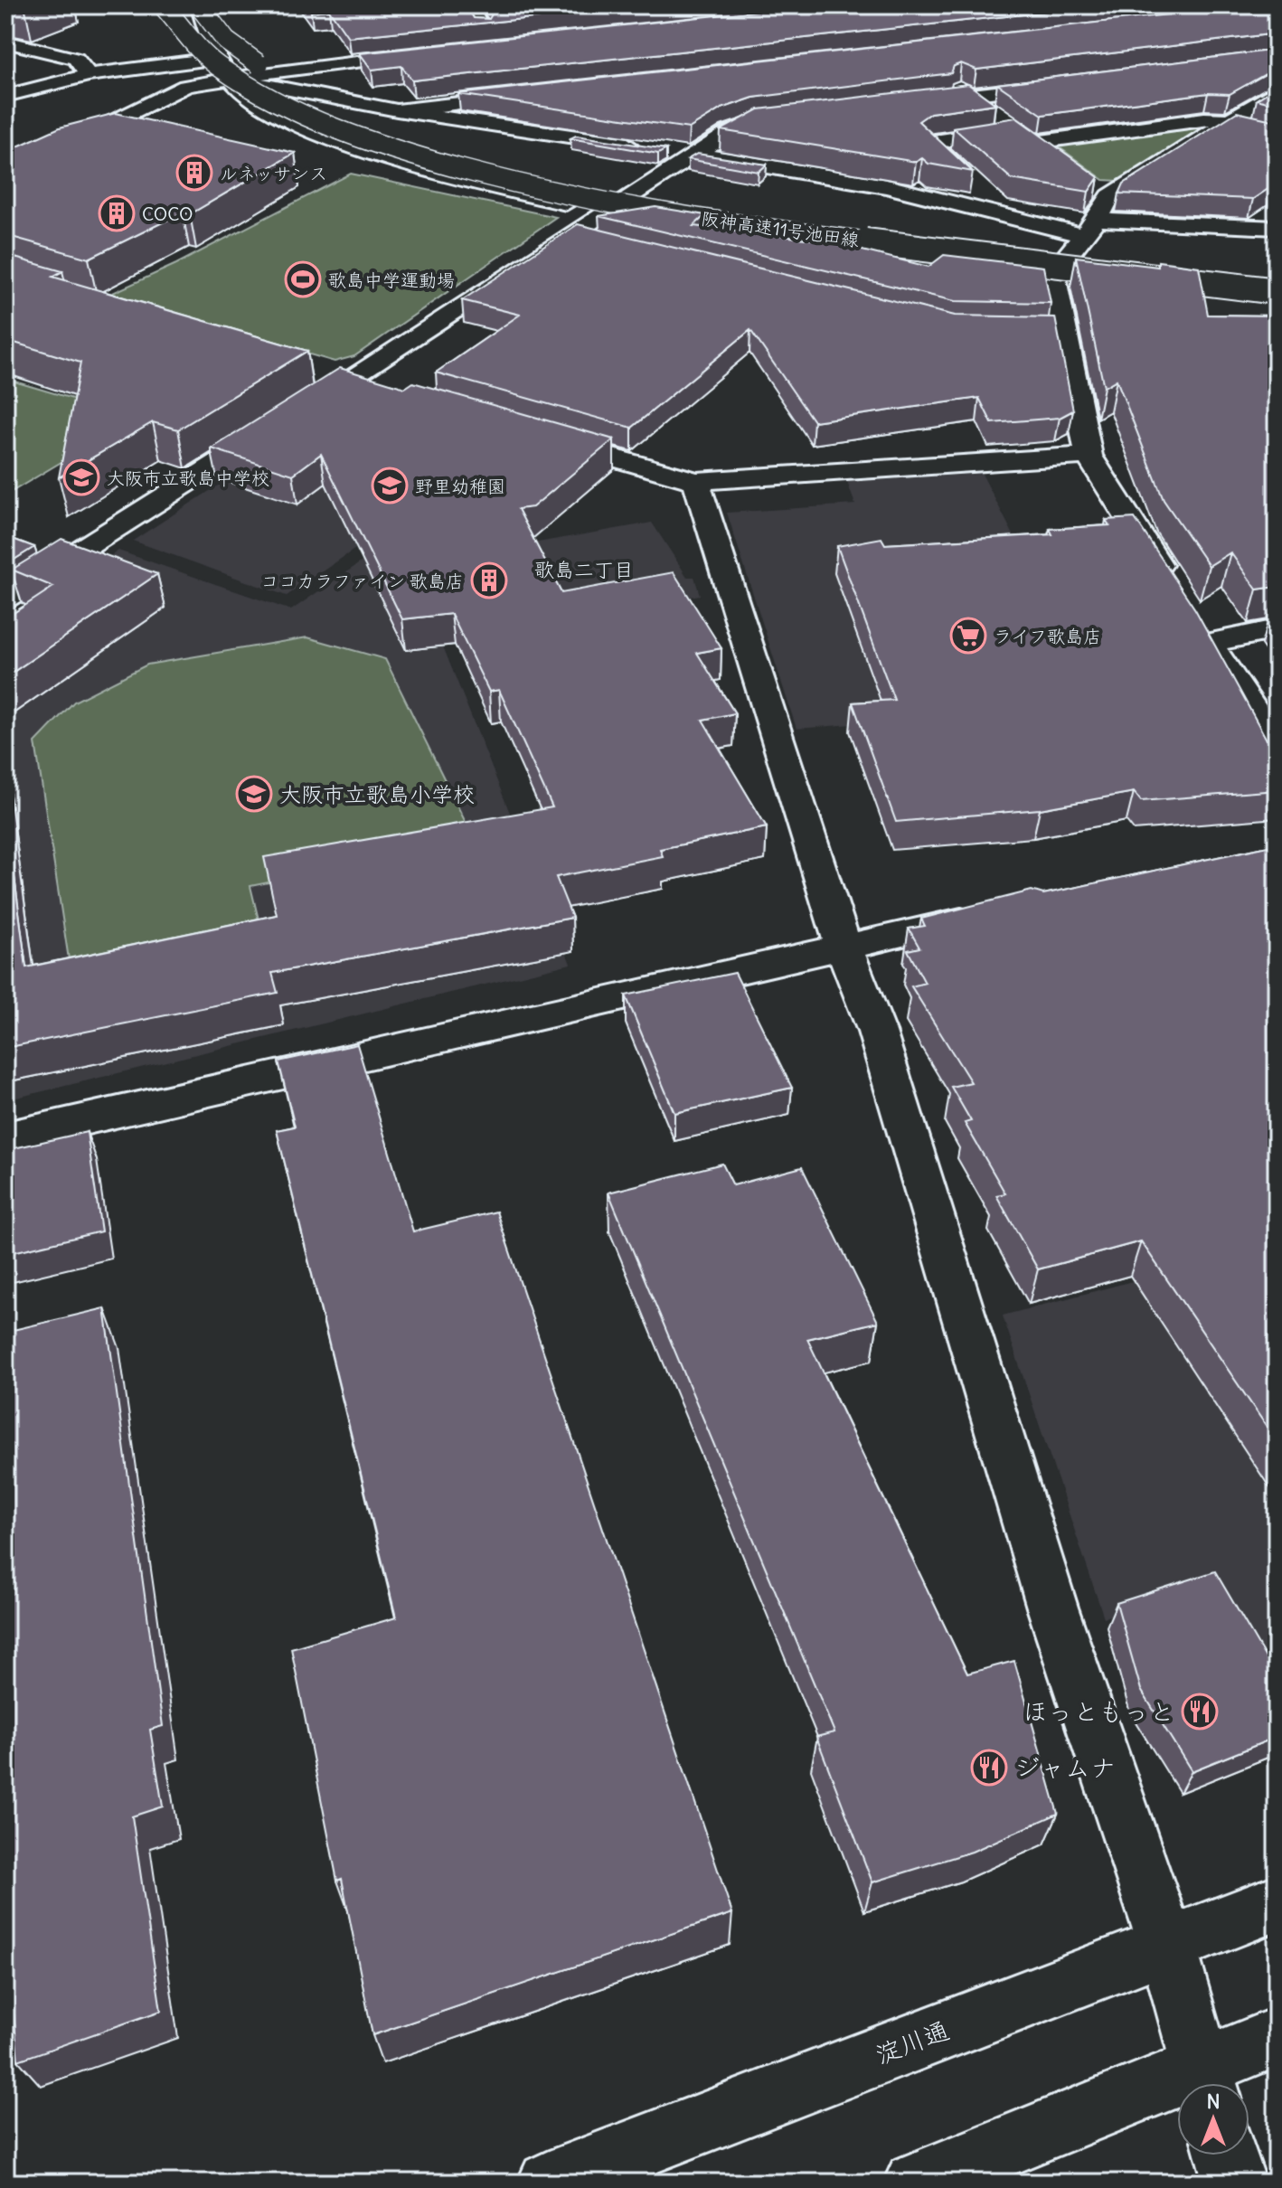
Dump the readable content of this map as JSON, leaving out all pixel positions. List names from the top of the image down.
{
  "streets": {
    "main road": ["阪神高速11号池田線", "淀川通"]
  },
  "districts": ["歌島二丁目"],
  "places": {
    "building": ["ルネッサンス", "COCO", "ココカラファイン 歌島店"],
    "sports": ["歌島中学運動場"],
    "school or university": ["大阪市立歌島中学校", "野里幼稚園", "大阪市立歌島小学校"],
    "supermarket": ["ライフ歌島店"],
    "restaurant": ["ほっともっと", "ジャムナ"]
  },
  "north": "top"
}
